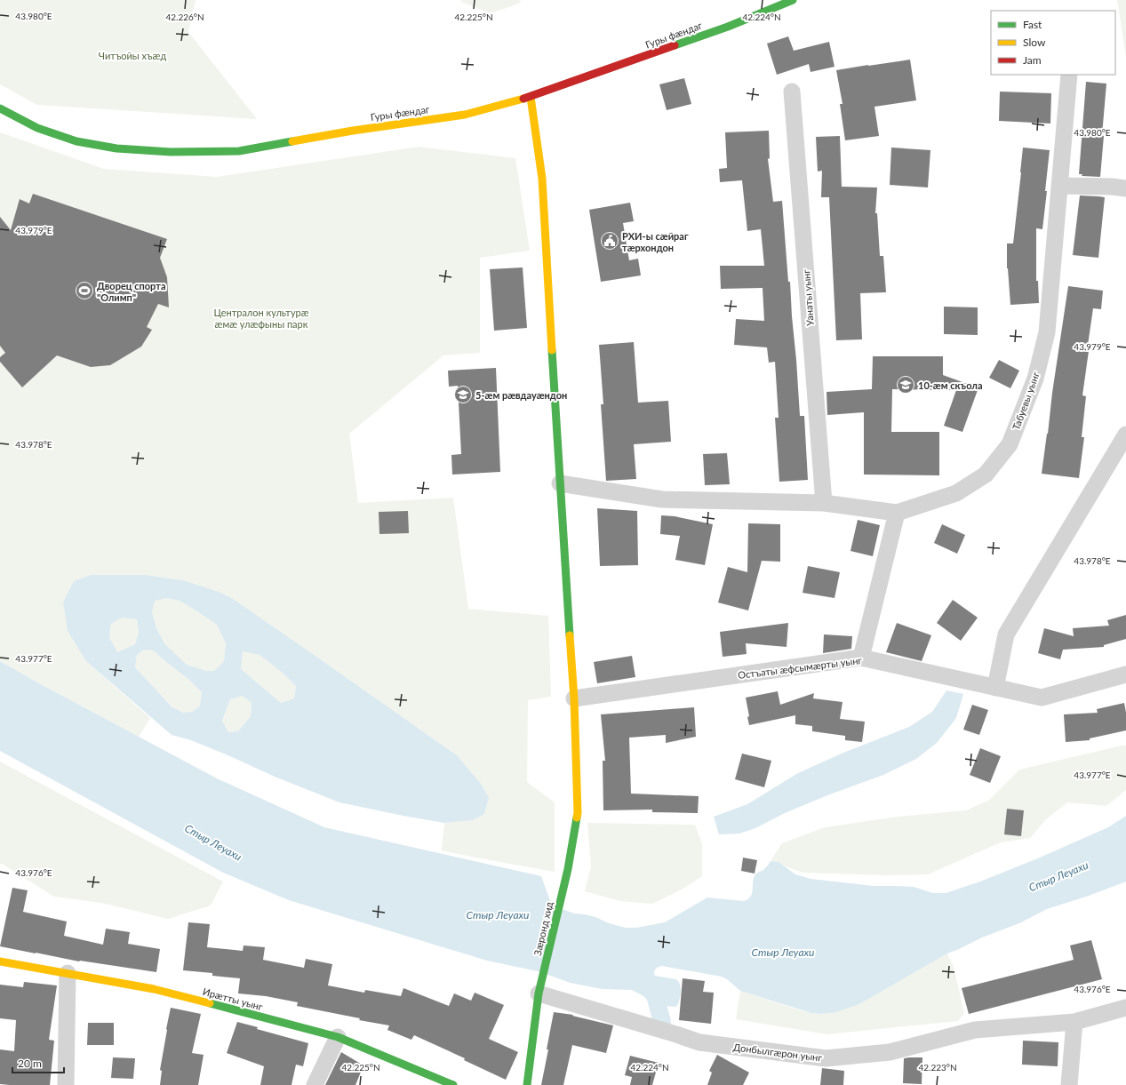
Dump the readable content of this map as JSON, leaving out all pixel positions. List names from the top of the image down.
{
  "streets": {
    "street": [
      "Гуры фӕндаг",
      "Уанаты уынг",
      "Табуевы уынг",
      "Остъаты æфсымæрты уынг",
      "Зæронд хид",
      "Ирæтты уынг",
      "Донбылгæрон уынг"
    ]
  },
  "crossings": [
    ["Гуры фӕндаг", "Зæронд хид"],
    ["Остъаты æфсымæрты уынг", "Зæронд хид"],
    ["Зæронд хид", "Донбылгæрон уынг"]
  ],
  "water": ["Стыр Леуахи"],
  "parks": ["Читъойы хъæд", "Централон культурæ æмæ улæфыны парк"],
  "places": {
    "public building": ["РХИ-ы сæйраг тæрхондон"],
    "sports": ["Дворец спорта \"Олимп\""],
    "school or university": ["10-æм скъола", "5-æм рӕвдауӕндон"]
  },
  "legend": ["Fast", "Slow", "Jam"],
  "scale_bar": "20 m",
  "coordinates": [
    "43.980°E",
    "42.226°N",
    "42.225°N",
    "42.224°N",
    "43.979°E",
    "43.978°E",
    "43.977°E",
    "43.976°E",
    "42.223°N"
  ]
}
